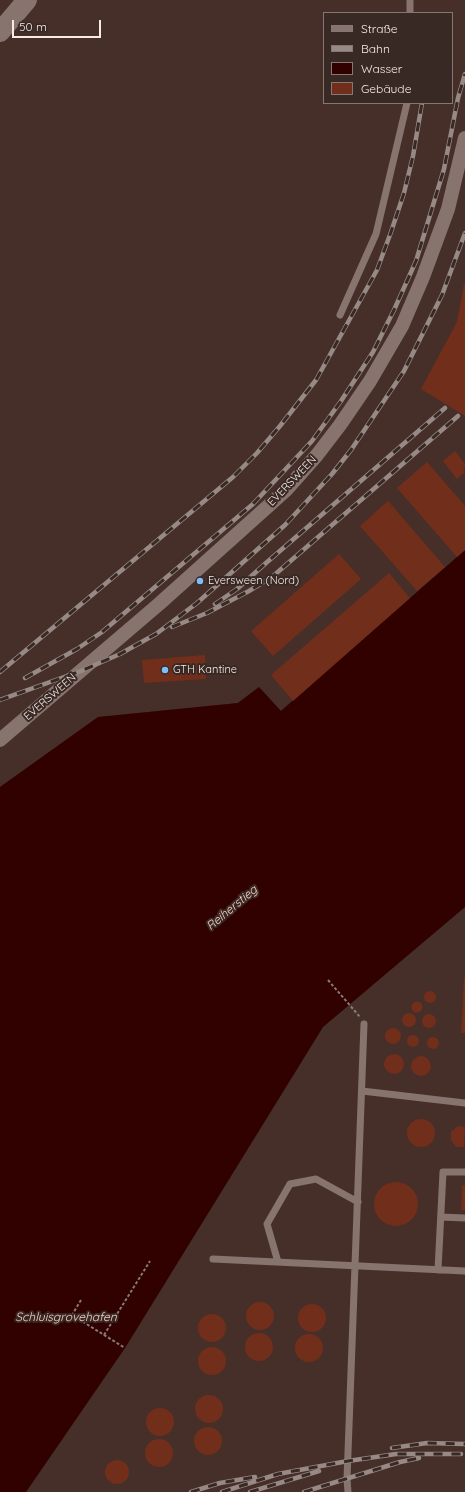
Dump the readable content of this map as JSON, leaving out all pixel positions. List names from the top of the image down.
{
  "streets": {
    "street": ["EVERSWEEN"]
  },
  "water": ["Reiherstieg", "Schluisgrovehafen"],
  "places": ["Eversween (Nord)", "GTH Kantine"],
  "legend": [
    "Straße",
    "Bahn",
    "Wasser",
    "Gebäude"
  ],
  "scale_bar": "50 m"
}
